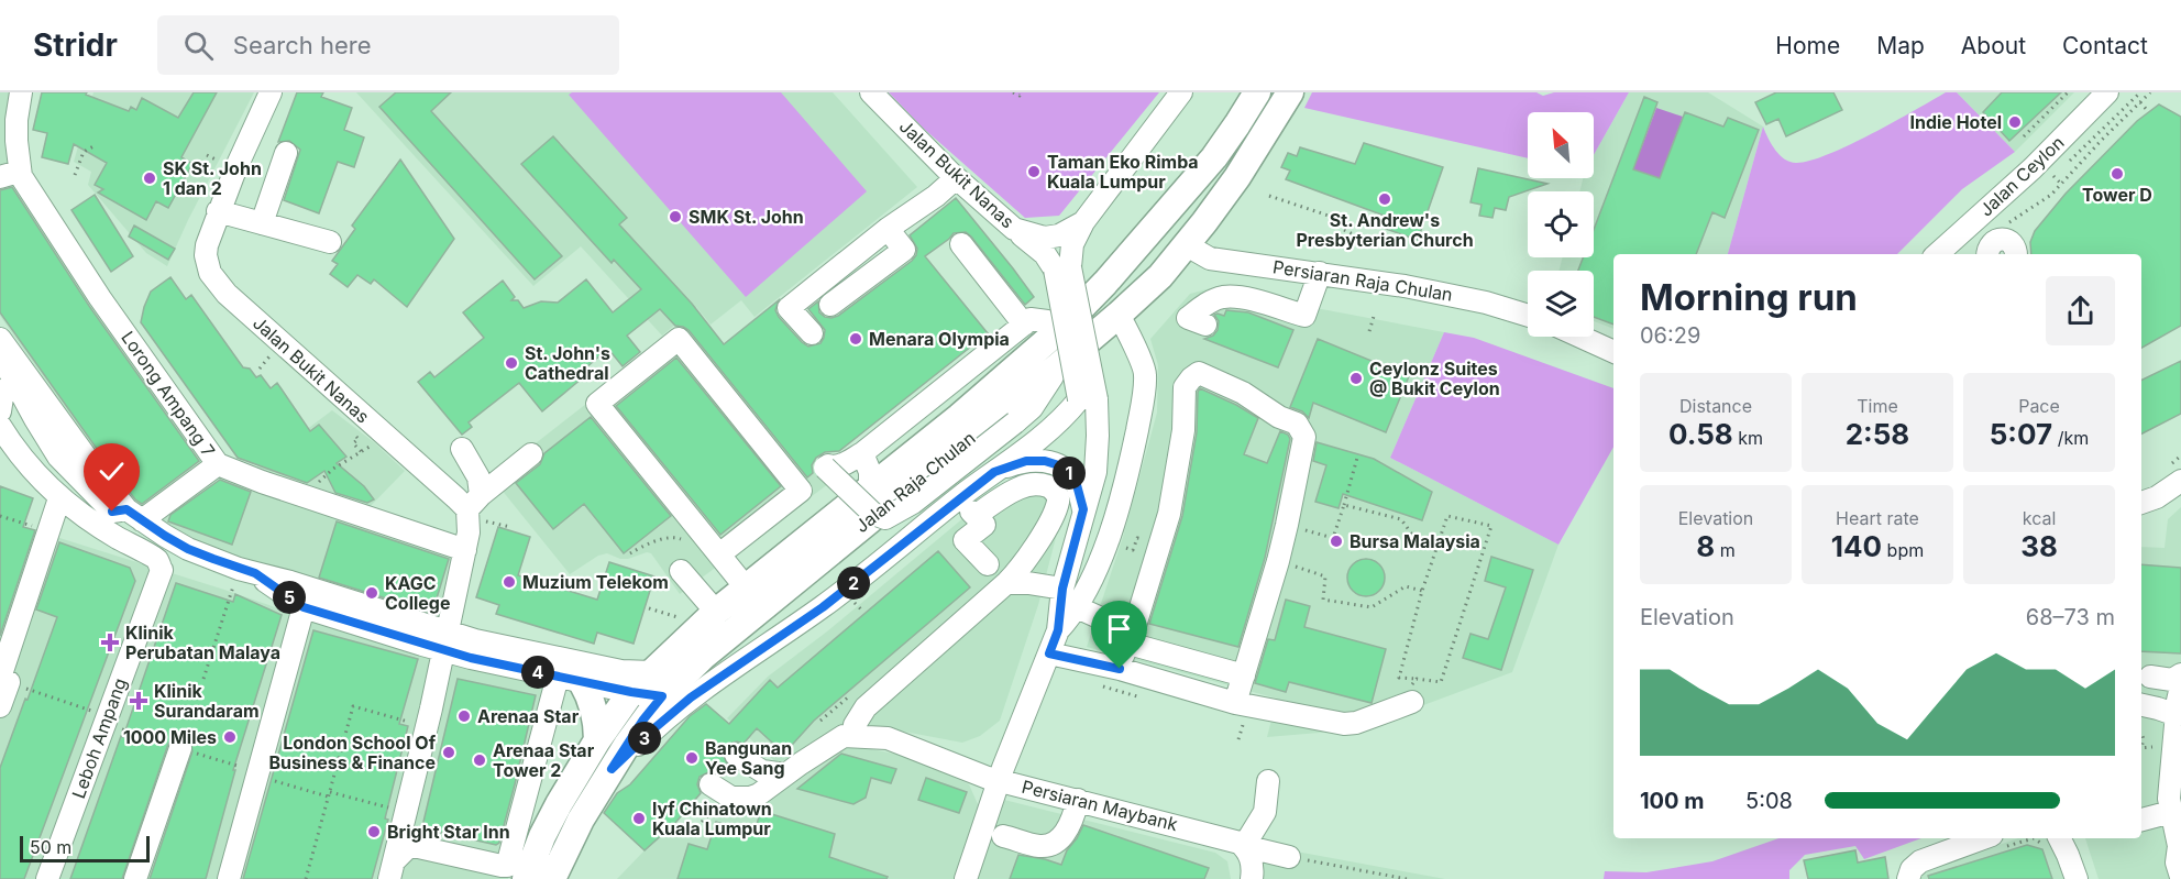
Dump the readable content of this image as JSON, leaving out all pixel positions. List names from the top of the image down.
{
  "streets": {
    "main road": ["Jalan Raja Chulan"],
    "street": [
      "Jalan Bukit Nanas",
      "Jalan Ceylon",
      "Persiaran Raja Chulan",
      "Lorong Ampang 7",
      "Leboh Ampang",
      "Persiaran Maybank"
    ]
  },
  "crossings": [
    ["Jalan Bukit Nanas", "Persiaran Maybank"],
    ["Persiaran Raja Chulan", "Jalan Raja Chulan"],
    ["Jalan Raja Chulan", "Persiaran Maybank"]
  ],
  "places": {
    "other": [
      "Indie Hotel",
      "Taman Eko Rimba Kuala Lumpur",
      "Tower D",
      "SK St. John 1 dan 2",
      "St. Andrew's Presbyterian Church",
      "SMK St. John",
      "Menara Olympia",
      "St. John's Cathedral",
      "Ceylonz Suites @ Bukit Ceylon",
      "Bursa Malaysia",
      "Muzium Telekom",
      "KAGC College",
      "Arenaa Star",
      "1000 Miles",
      "London School Of Business & Finance",
      "Bangunan Yee Sang",
      "Arenaa Star Tower 2",
      "lyf Chinatown Kuala Lumpur",
      "Bright Star Inn"
    ],
    "health": ["Klinik Perubatan Malaya", "Klinik Surandaram"]
  },
  "scale_bar": "50 m",
  "north": "top left",
  "page": {
    "header": "Stridr",
    "search": "Search here",
    "nav": [
      "Home",
      "Map",
      "About",
      "Contact"
    ],
    "heading": ["Morning run", "06:29"],
    "stats": [
      ["Distance", "0.58 km"],
      ["Time", "2:58"],
      ["Pace", "5:07 /km"],
      ["Elevation", "8 m"],
      ["Heart rate", "140 bpm"],
      ["kcal", "38"]
    ],
    "pins": [
      "1",
      "2",
      "5",
      "4",
      "3"
    ],
    "chart": ["Elevation", "68–73 m"],
    "list": [
      {
        "name": "100 m",
        "note": "5:08"
      }
    ],
    "scale": "50 m"
  }
}
